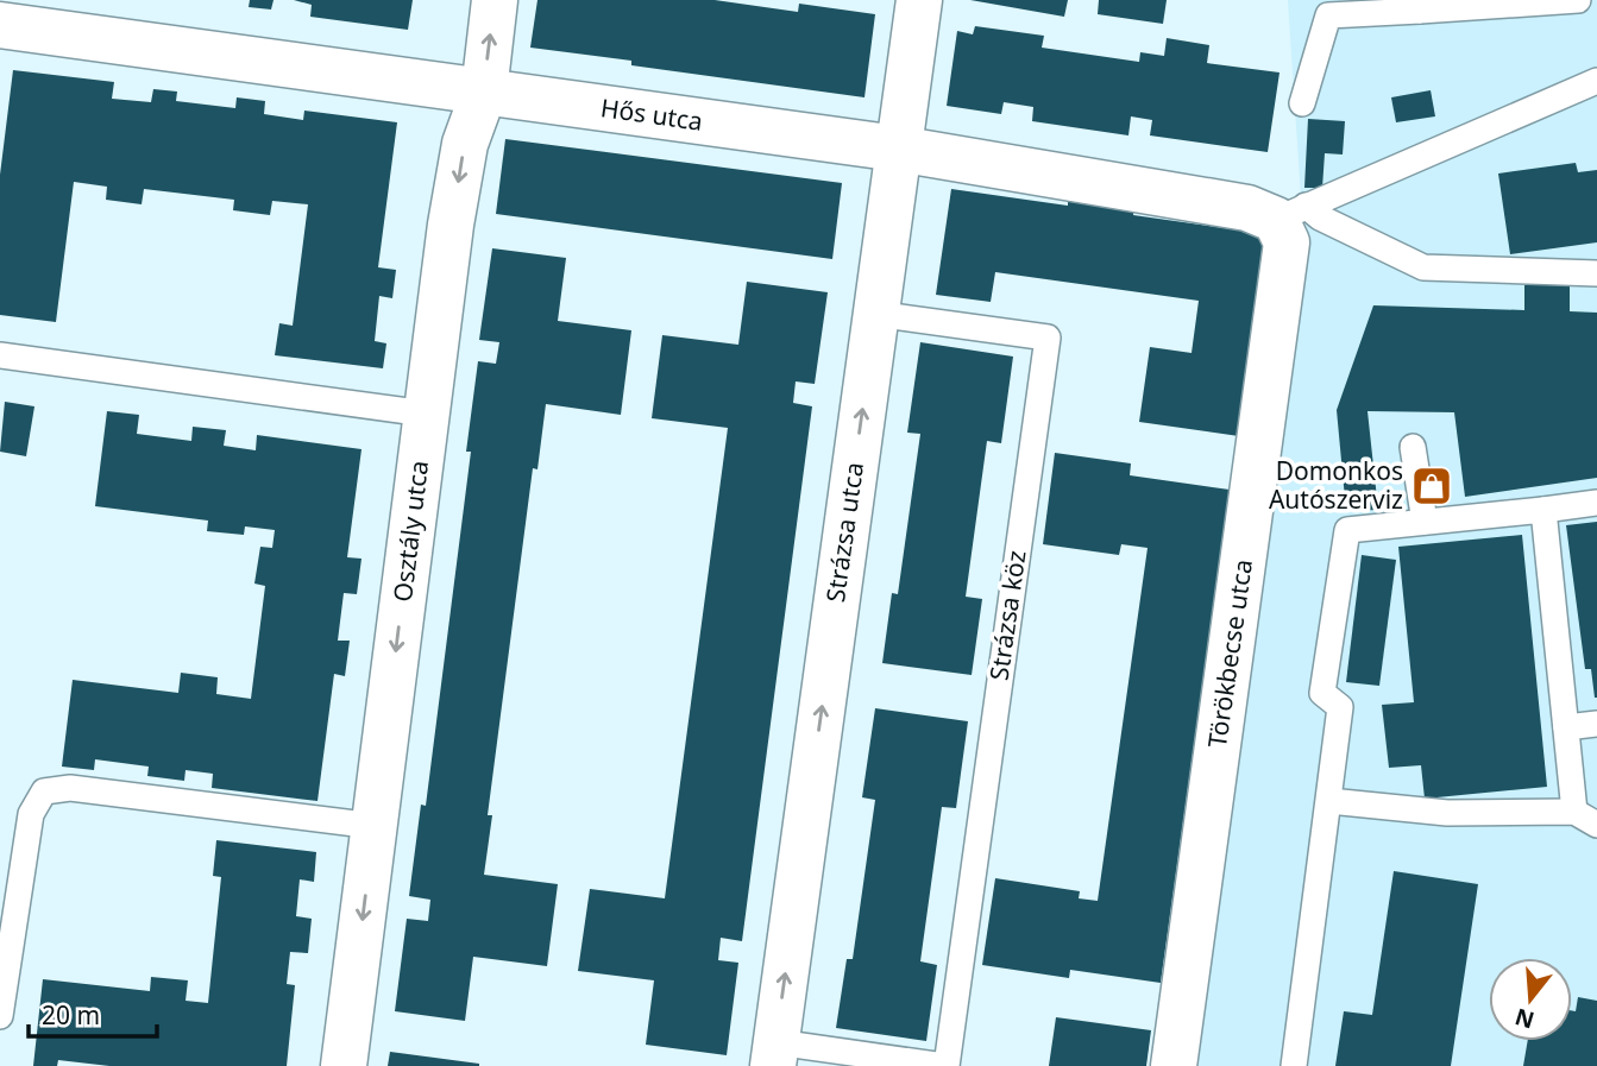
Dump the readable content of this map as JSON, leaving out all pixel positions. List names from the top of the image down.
{
  "streets": {
    "street": [
      "Hős utca",
      "Osztály utca",
      "Strázsa utca",
      "Törökbecse utca"
    ],
    "lane": ["Strázsa köz"]
  },
  "crossings": [
    ["Hős utca", "Osztály utca"],
    ["Hős utca", "Strázsa utca"],
    ["Hős utca", "Törökbecse utca"],
    ["Strázsa utca", "Strázsa köz"]
  ],
  "one_way": ["Osztály utca", "Strázsa utca"],
  "places": {
    "shop": ["Domonkos Autószerviz"]
  },
  "scale_bar": "20 m",
  "north": "bottom"
}
